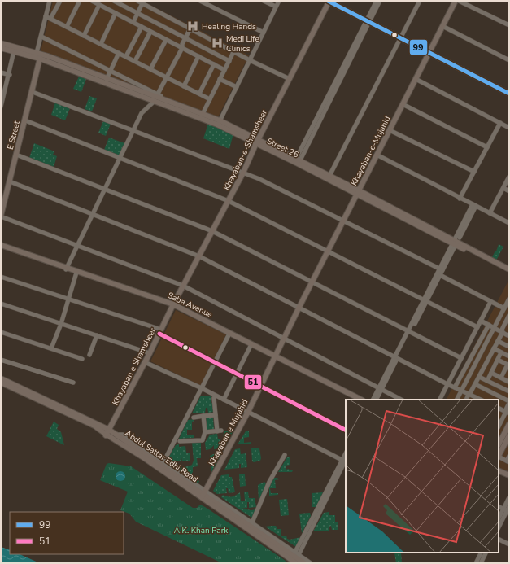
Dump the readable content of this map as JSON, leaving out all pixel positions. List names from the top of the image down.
{
  "streets": {
    "main road": [
      "E Street",
      "Street 26",
      "Khayaban-e-Shamsheer",
      "Khayaban-e-Mujahid",
      "Saba Avenue",
      "Khayaban e Shamsheer",
      "Khayaban e Mujahid",
      "Abdul Sattar Edhi Road"
    ]
  },
  "crossings": [
    ["E Street", "Street 26"],
    ["Street 26", "Khayaban-e-Shamsheer"],
    ["Street 26", "Khayaban-e-Mujahid"],
    ["Khayaban-e-Shamsheer", "Saba Avenue"],
    ["Khayaban-e-Shamsheer", "Khayaban e Shamsheer"],
    ["Khayaban-e-Mujahid", "Khayaban e Mujahid"],
    ["Saba Avenue", "Khayaban e Shamsheer"],
    ["Saba Avenue", "Khayaban e Mujahid"],
    ["Khayaban e Shamsheer", "Abdul Sattar Edhi Road"],
    ["Khayaban e Mujahid", "Abdul Sattar Edhi Road"]
  ],
  "parks": ["A.K. Khan Park"],
  "places": {
    "hospital": ["Healing Hands", "Medi Life Clinics"]
  },
  "lines": ["transit line 99", "transit line 51"],
  "legend": ["99", "51"]
}
